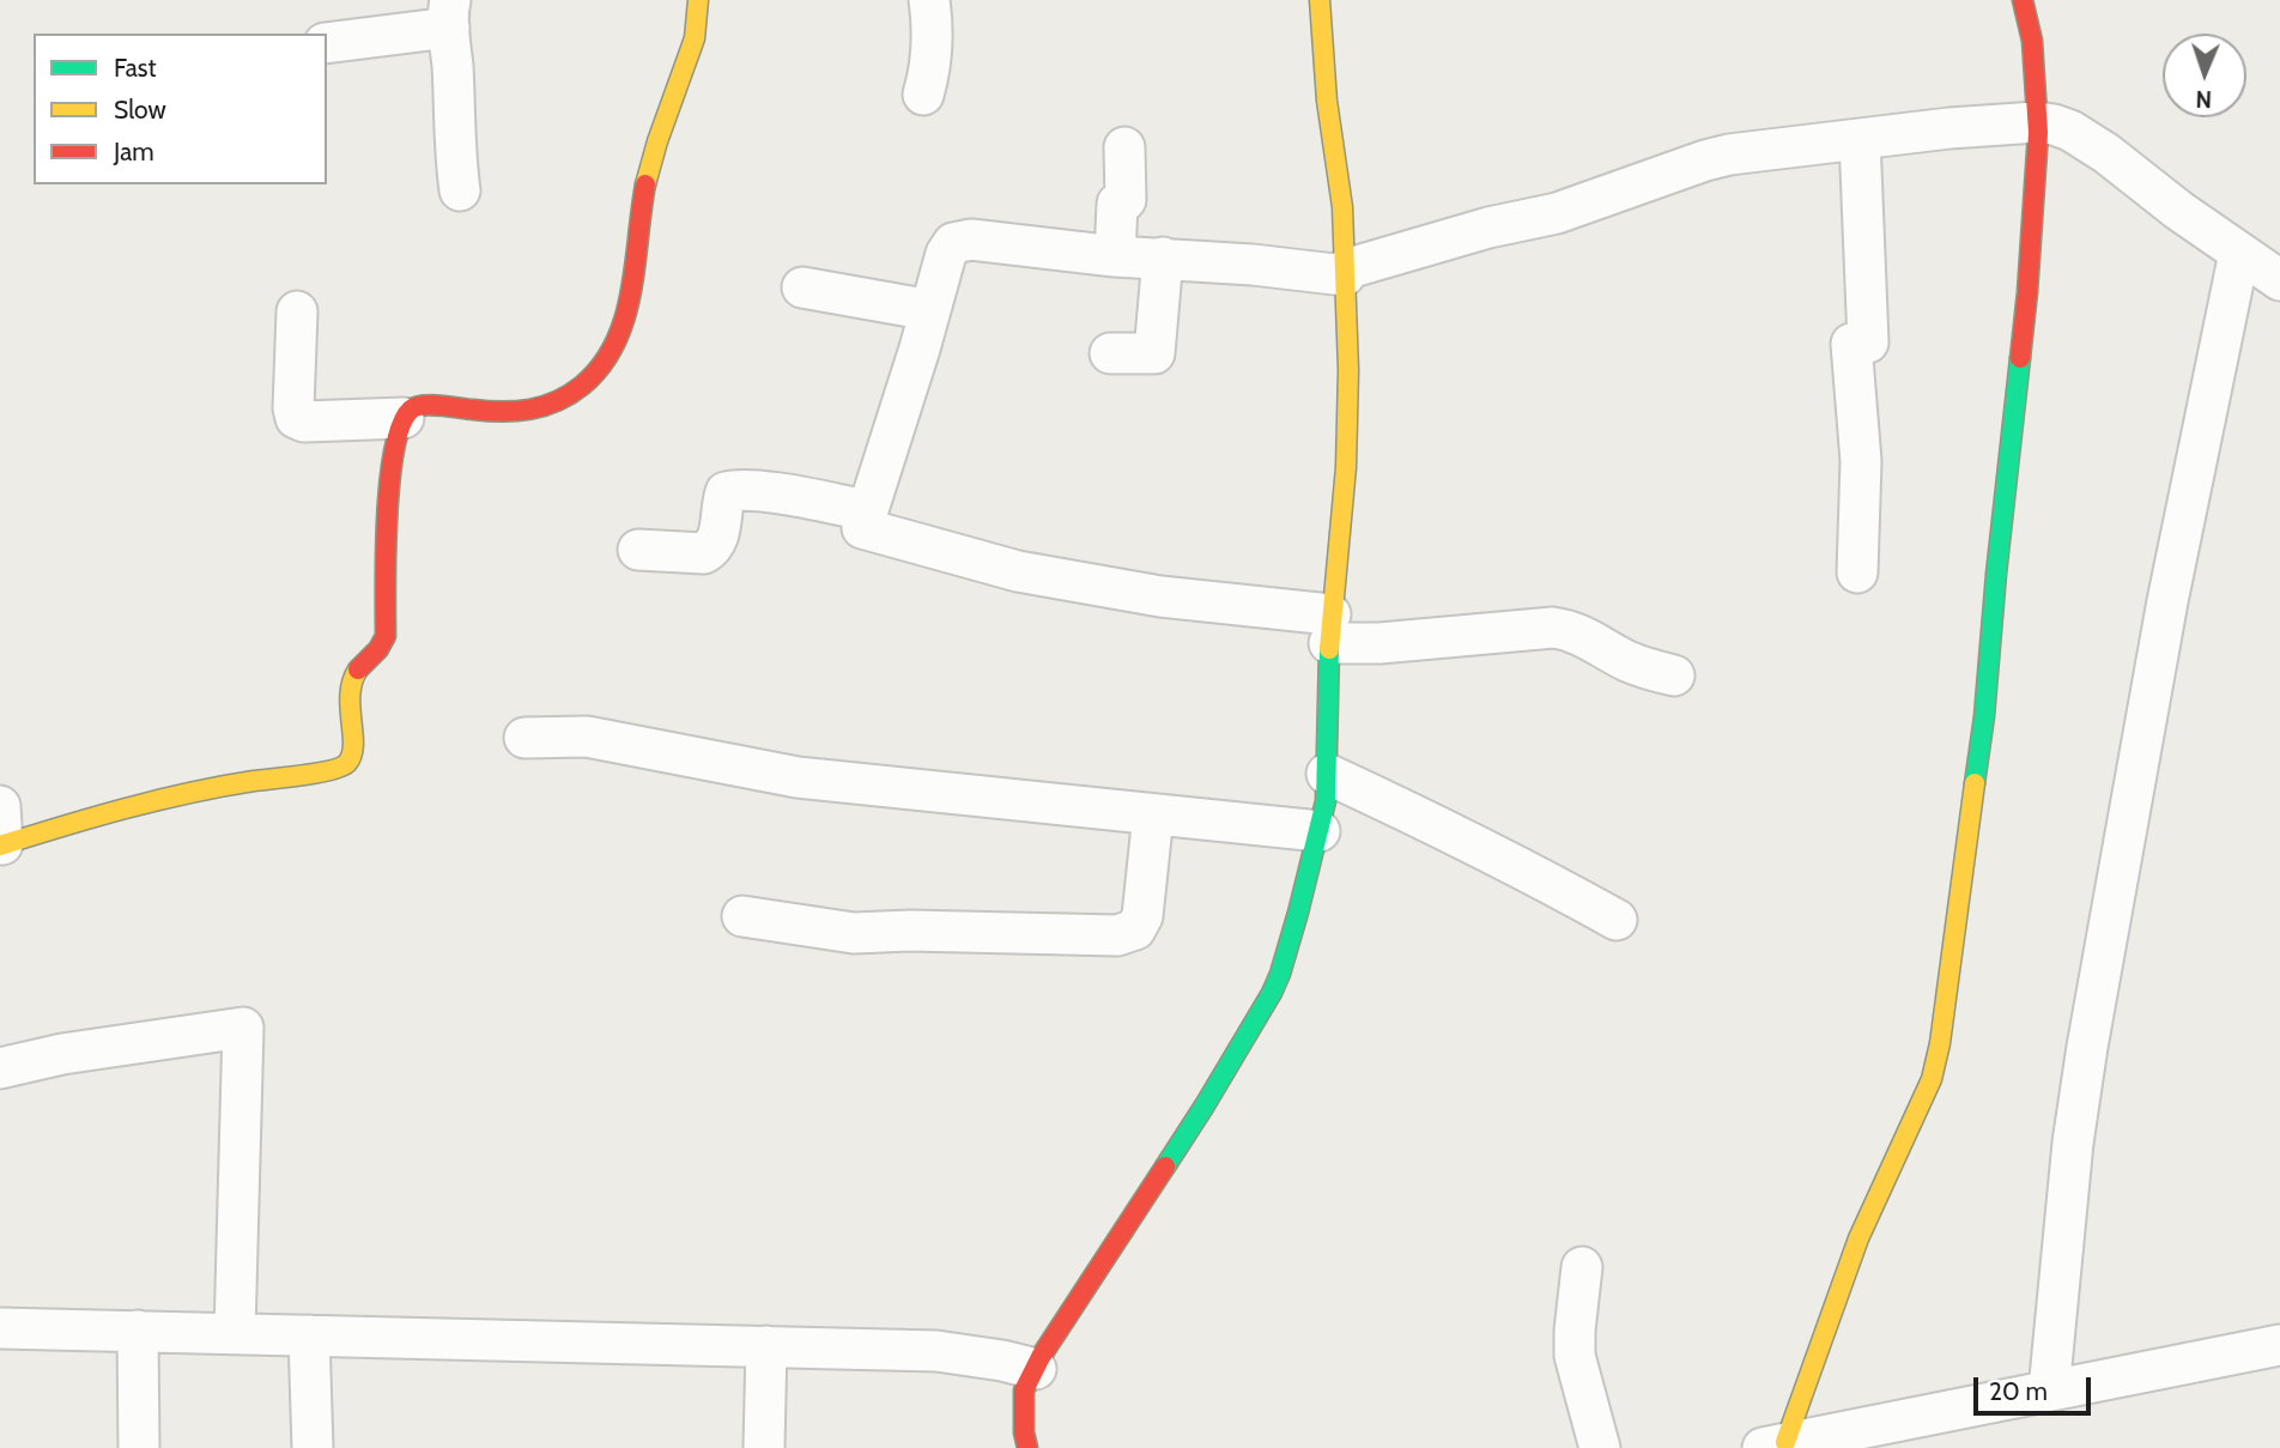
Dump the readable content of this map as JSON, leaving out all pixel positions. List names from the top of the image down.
{
  "legend": ["Fast", "Slow", "Jam"],
  "scale_bar": "20 m",
  "north": "bottom"
}
